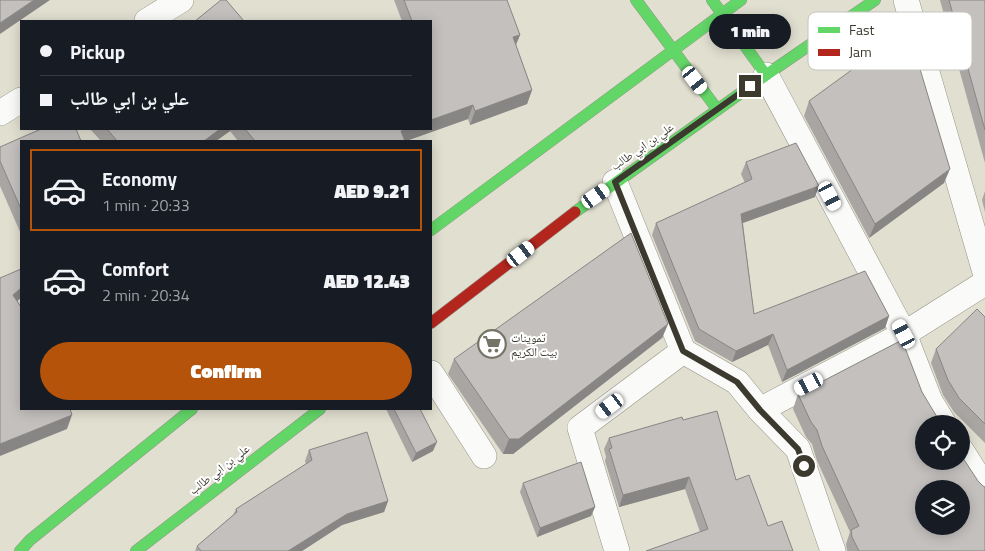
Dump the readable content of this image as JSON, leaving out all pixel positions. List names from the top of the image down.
{
  "streets": {
    "main road": ["علي بن ابي طالب"]
  },
  "places": {
    "supermarket": ["تموينات بيت الكريم"]
  },
  "legend": ["Fast", "Jam"],
  "page": {
    "bubble": "1 min",
    "banner": ["Pickup", "علي بن ابي طالب"],
    "list": [
      {
        "name": "Economy",
        "note": "1 min · 20:33",
        "value": "AED 9.21"
      },
      {
        "name": "Comfort",
        "note": "2 min · 20:34",
        "value": "AED 12.43"
      }
    ],
    "buttons": "Confirm"
  }
}
